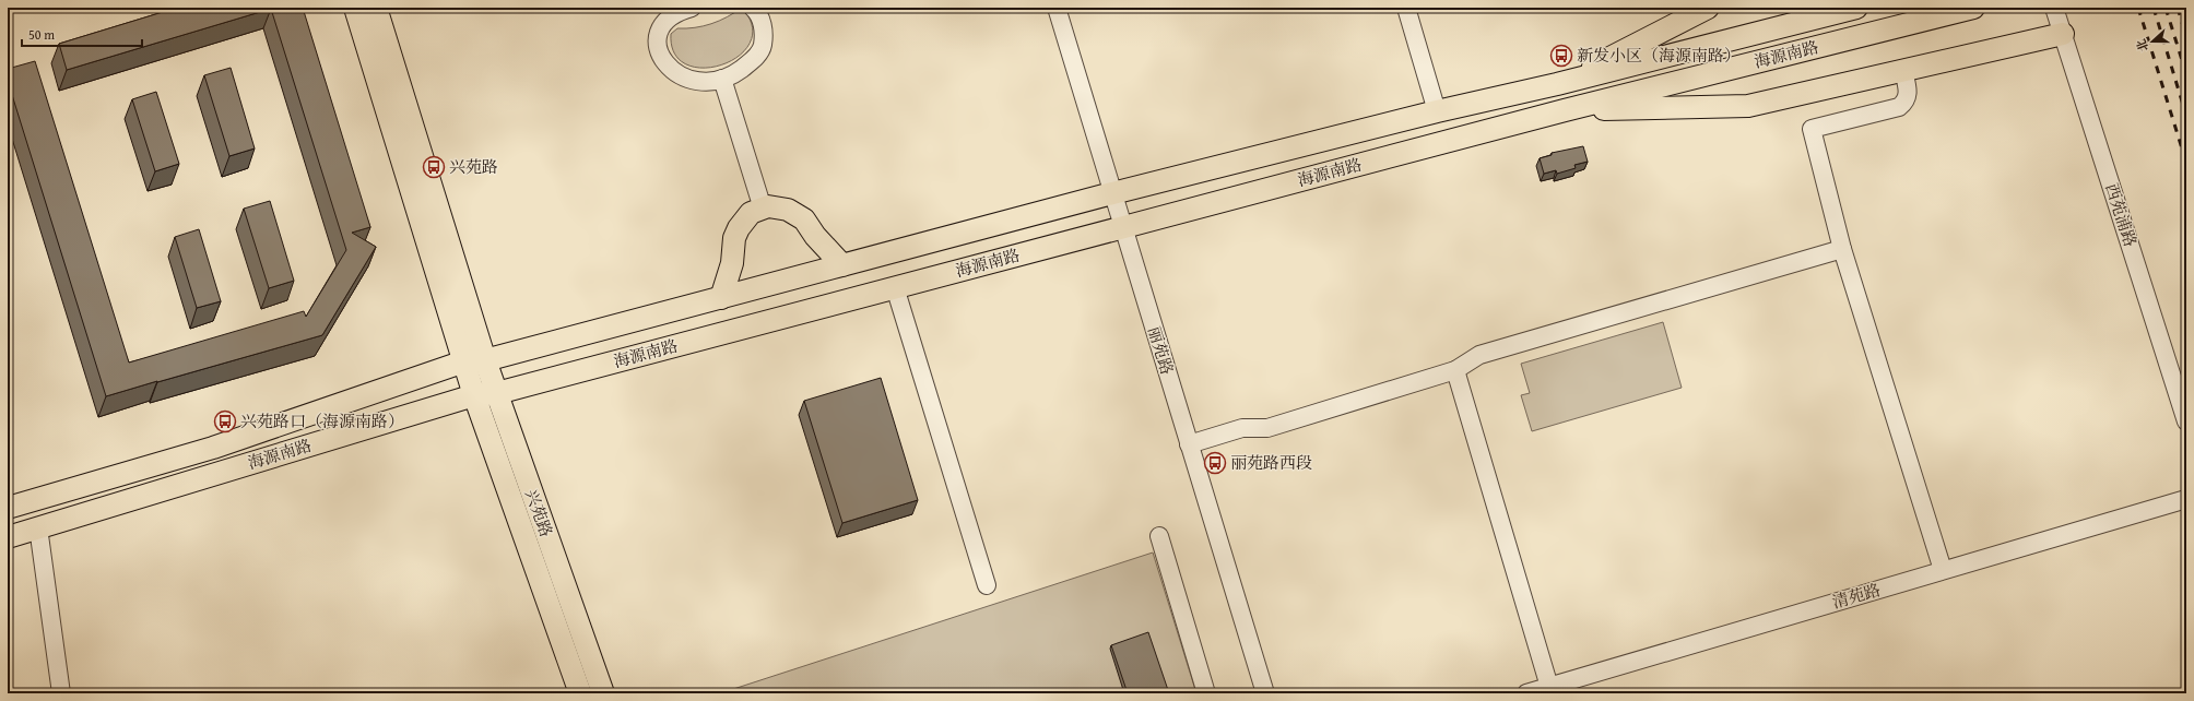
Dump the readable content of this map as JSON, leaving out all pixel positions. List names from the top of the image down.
{
  "streets": {
    "main road": ["海源南路", "兴苑路"],
    "street": ["西苑浦路", "丽苑路", "清苑路"]
  },
  "crossings": [
    ["海源南路", "丽苑路"],
    ["海源南路", "兴苑路"]
  ],
  "places": {
    "bus stop": [
      "新发小区（海源南路）",
      "兴苑路",
      "兴苑路口（海源南路）",
      "丽苑路西段"
    ]
  },
  "scale_bar": "50 m",
  "north": "left"
}
